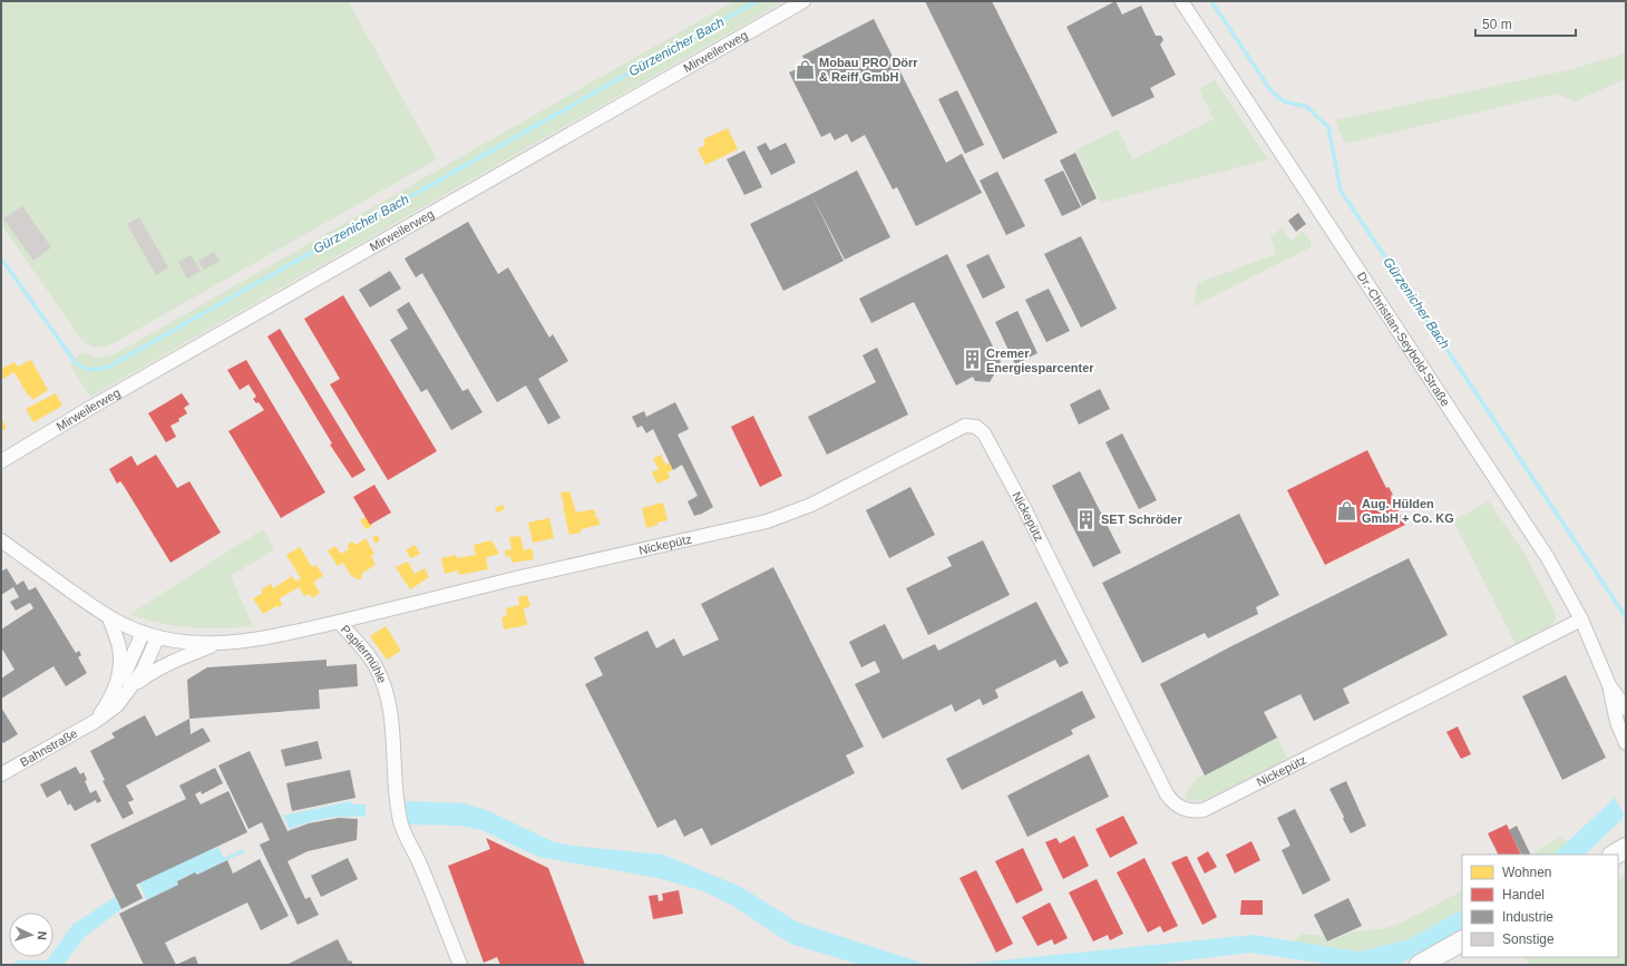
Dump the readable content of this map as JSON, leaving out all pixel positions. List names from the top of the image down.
{
  "streets": {
    "street": [
      "Mirweilerweg",
      "Dr.-Christian-Seybold-Straße",
      "Nickepütz",
      "Papiermühle",
      "Bahnstraße"
    ]
  },
  "crossings": [
    ["Dr.-Christian-Seybold-Straße", "Nickepütz"],
    ["Nickepütz", "Papiermühle"],
    ["Papiermühle", "Bahnstraße"]
  ],
  "water": ["Gürzenicher Bach"],
  "places": {
    "shop": ["Mobau PRO Dörr & Reiff GmbH", "Aug. Hülden GmbH + Co. KG"],
    "building": ["Cremer Energiesparcenter", "SET Schröder"]
  },
  "legend": [
    "Wohnen",
    "Handel",
    "Industrie",
    "Sonstige"
  ],
  "scale_bar": "50 m",
  "north": "right"
}
